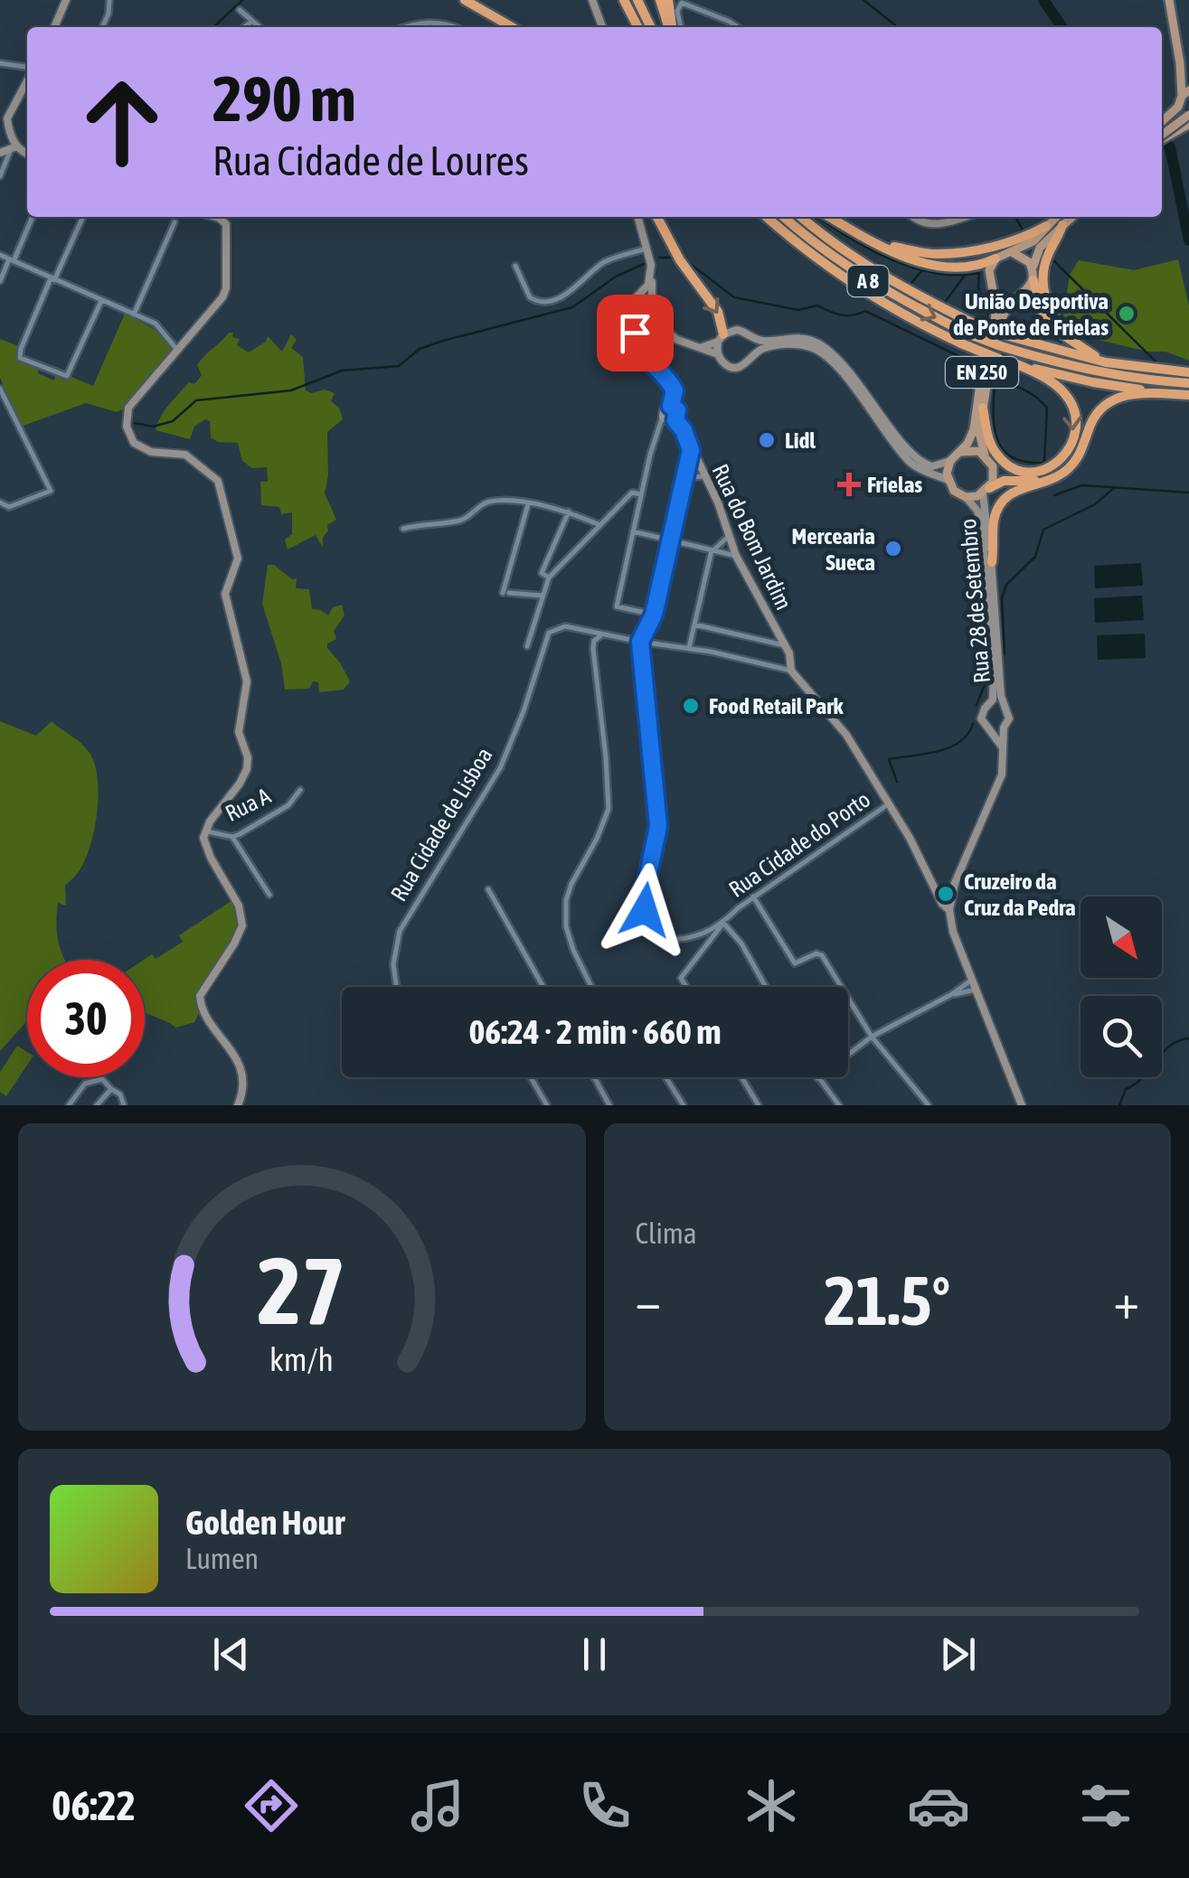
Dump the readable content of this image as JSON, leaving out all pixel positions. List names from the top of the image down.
{
  "streets": {
    "highway": ["A 8"],
    "main road": ["EN 250"],
    "street": [
      "Rua do Bom Jardim",
      "Rua 28 de Setembro",
      "Rua A",
      "Rua Cidade de Lisboa",
      "Rua Cidade do Porto"
    ]
  },
  "crossings": [
    ["EN 250", "Rua 28 de Setembro"],
    ["Rua do Bom Jardim", "Rua Cidade de Lisboa"],
    ["Rua Cidade de Lisboa", "Rua Cidade do Porto"]
  ],
  "places": {
    "other": [
      "União Desportiva de Ponte de Frielas",
      "Lidl",
      "Mercearia Sueca",
      "Food Retail Park",
      "Cruzeiro da Cruz da Pedra"
    ],
    "health": ["Frielas"]
  },
  "north": "bottom right",
  "page": {
    "turn": ["290 m", "Rua Cidade de Loures"],
    "limit": "30",
    "trip": "06:24 · 2 min · 660 m",
    "tile": "Clima",
    "heat": ["−", "21.5°", "+"],
    "song": ["Golden Hour", "Lumen"],
    "tabs": "06:22",
    "gauge": ["27", "km/h"]
  }
}
